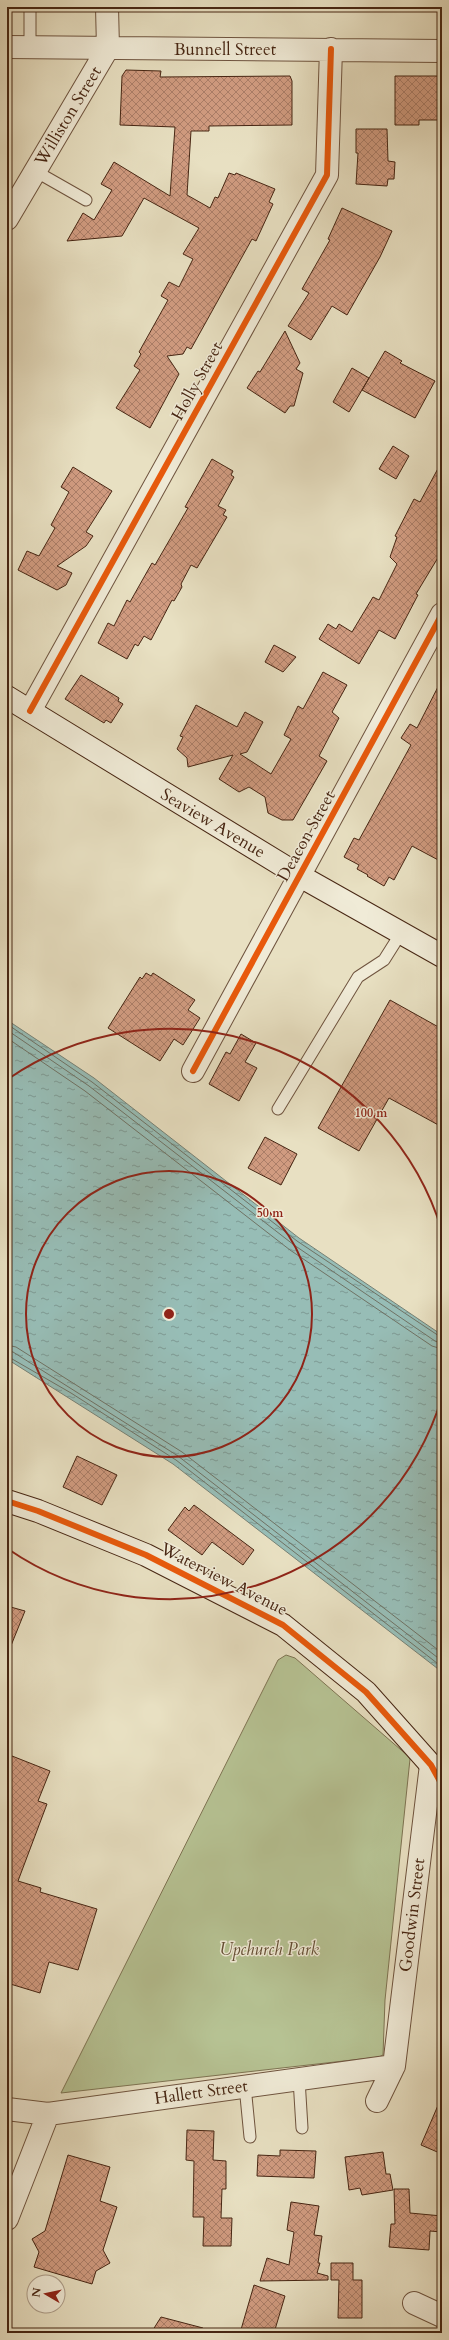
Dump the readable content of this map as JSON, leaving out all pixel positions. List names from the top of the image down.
{
  "streets": {
    "street": [
      "Bunnell Street",
      "Williston Street",
      "Holly Street",
      "Seaview Avenue",
      "Deacon Street",
      "Waterview Avenue",
      "Goodwin Street",
      "Hallett Street"
    ]
  },
  "crossings": [
    ["Bunnell Street", "Williston Street"],
    ["Bunnell Street", "Holly Street"],
    ["Holly Street", "Seaview Avenue"],
    ["Seaview Avenue", "Deacon Street"],
    ["Waterview Avenue", "Goodwin Street"],
    ["Goodwin Street", "Hallett Street"]
  ],
  "parks": ["Upchurch Park"],
  "north": "left",
  "rings": ["100 m", "50 m"]
}
